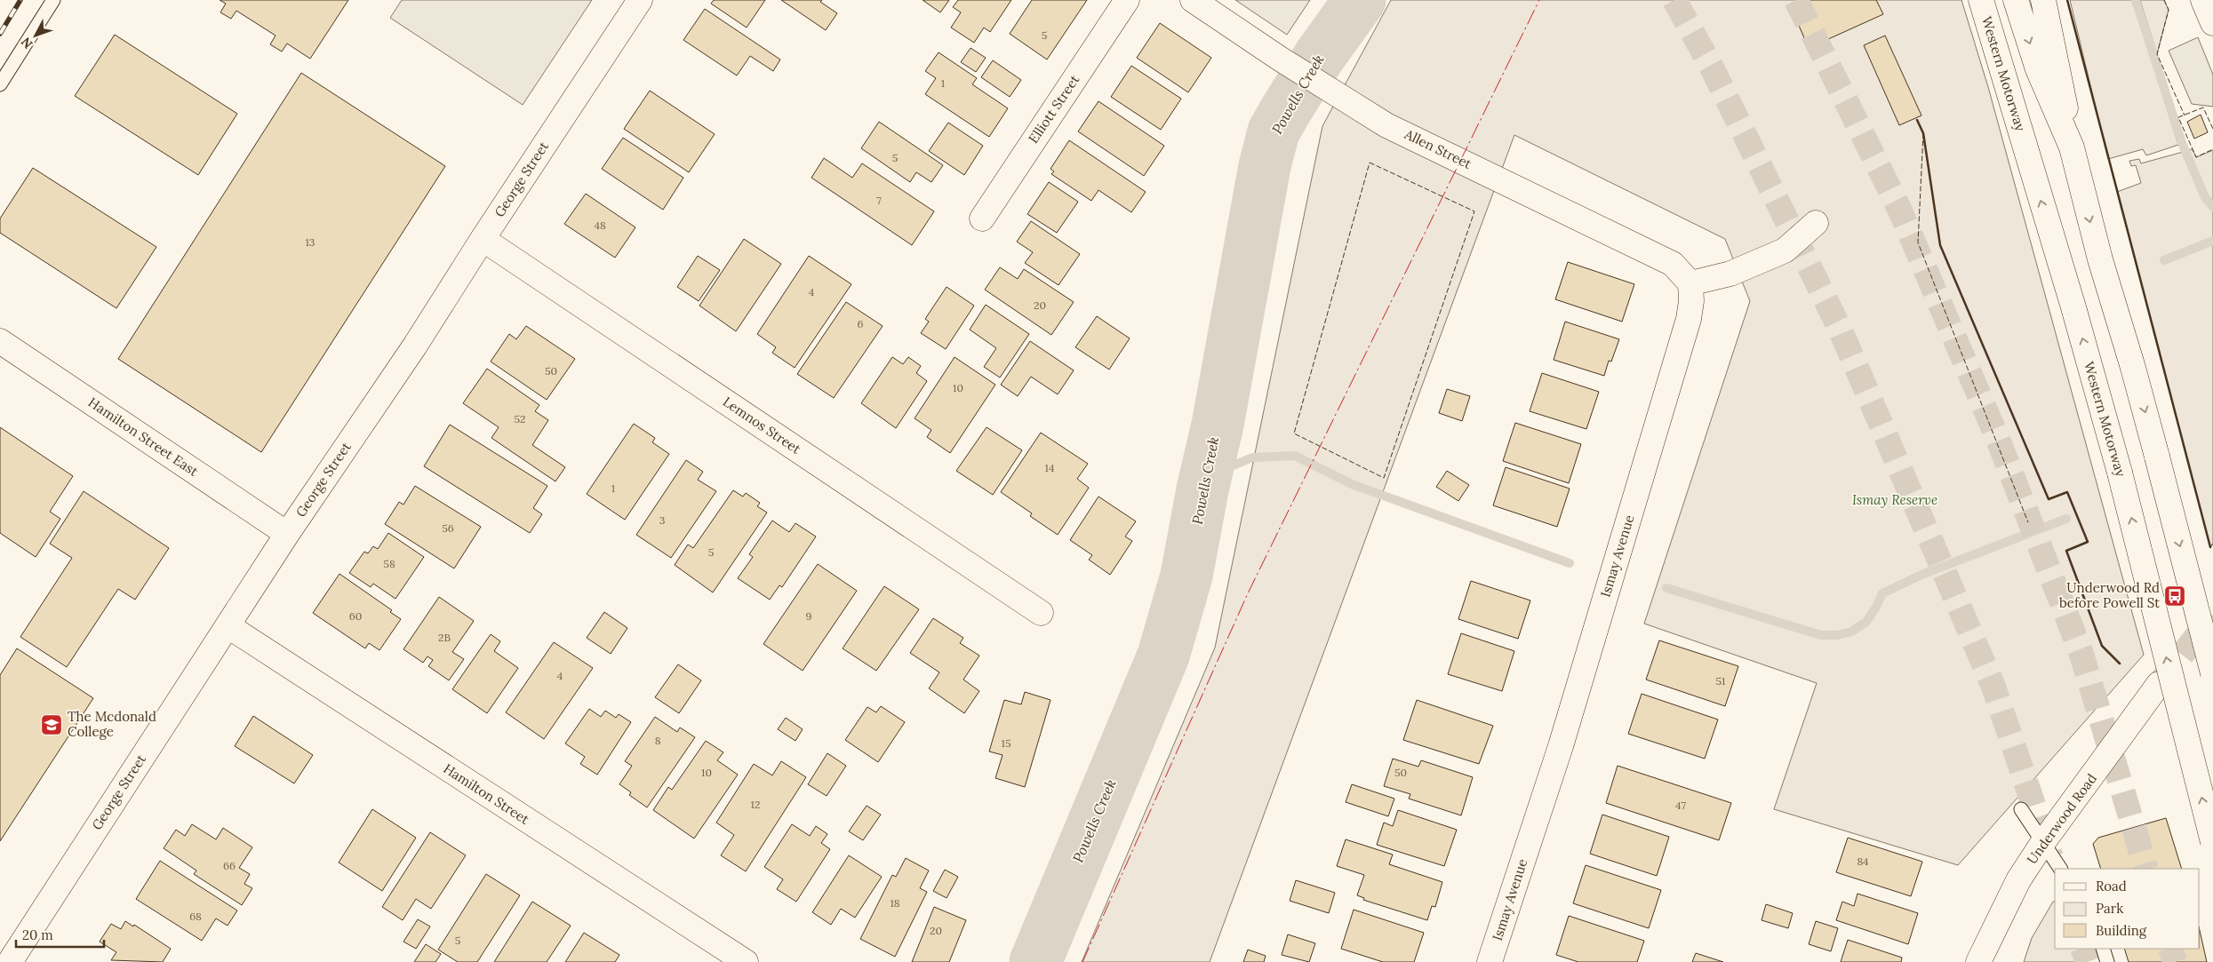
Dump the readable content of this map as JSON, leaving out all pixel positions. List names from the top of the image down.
{
  "streets": {
    "main road": [
      "Western Motorway",
      "Elliott Street",
      "Allen Street",
      "George Street",
      "Lemnos Street",
      "Hamilton Street East",
      "Ismay Avenue",
      "Hamilton Street",
      "Underwood Road"
    ]
  },
  "crossings": [
    ["Allen Street", "Ismay Avenue"],
    ["George Street", "Lemnos Street"],
    ["George Street", "Hamilton Street East"],
    ["George Street", "Hamilton Street"]
  ],
  "water": ["Powells Creek"],
  "parks": ["Ismay Reserve"],
  "places": {
    "bus stop": ["Underwood Rd before Powell St"],
    "school or university": ["The Mcdonald College"]
  },
  "house_numbers": [
    "5",
    "1",
    "5",
    "7",
    "48",
    "13",
    "4",
    "20",
    "6",
    "50",
    "10",
    "52",
    "14",
    "1",
    "3",
    "56",
    "5",
    "58",
    "60",
    "9",
    "2B",
    "4",
    "51",
    "8",
    "15",
    "10",
    "50",
    "12",
    "47",
    "84",
    "66",
    "18",
    "68",
    "20",
    "5"
  ],
  "legend": ["Road", "Park", "Building"],
  "scale_bar": "20 m",
  "north": "bottom left"
}
